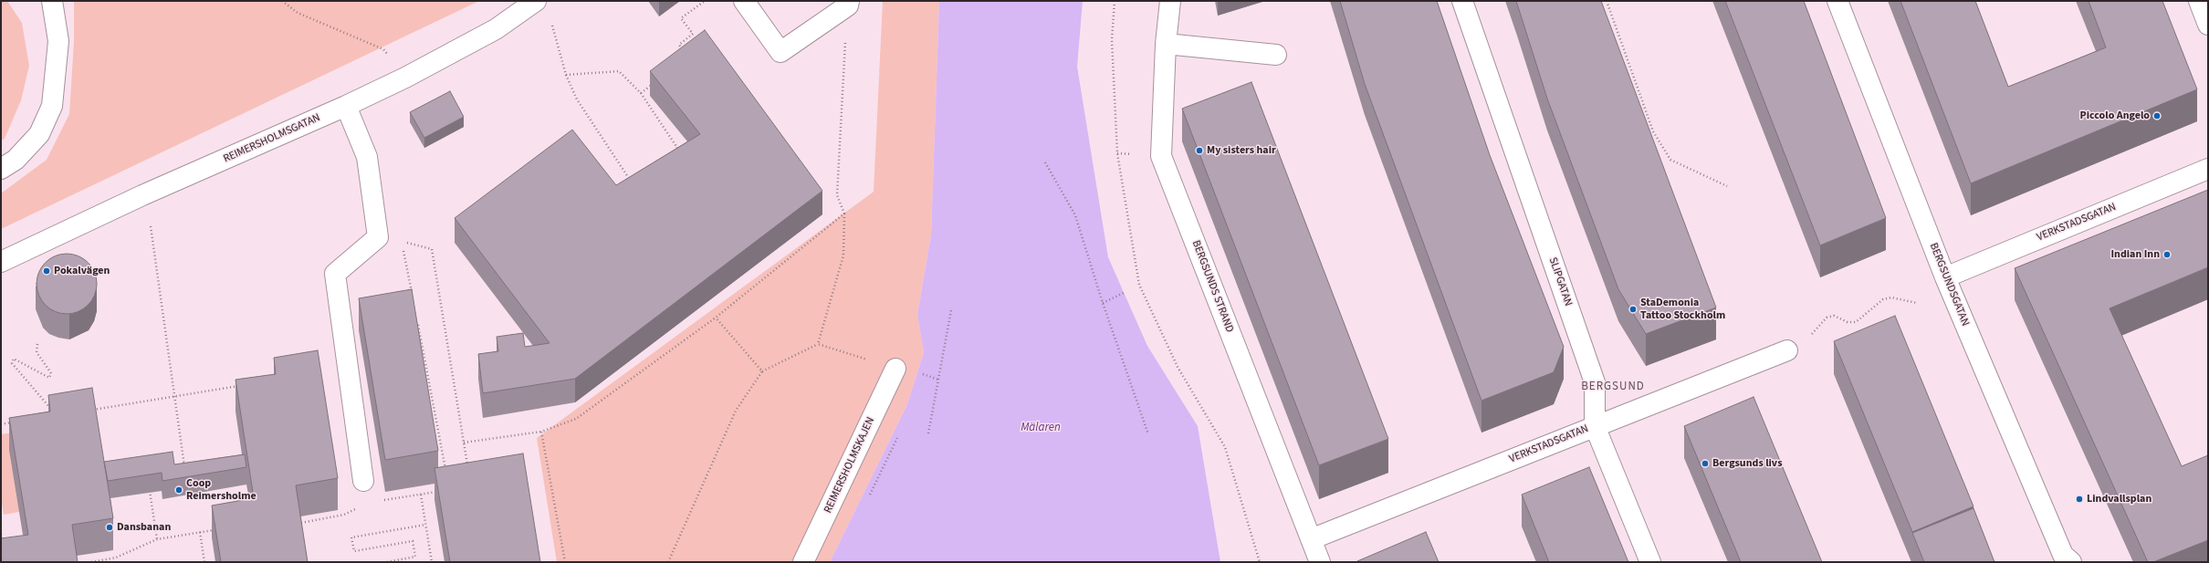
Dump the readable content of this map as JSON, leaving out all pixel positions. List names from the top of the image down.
{
  "streets": {
    "street": [
      "REIMERSHOLMSGATAN",
      "VERKSTADSGATAN",
      "SLIPGATAN",
      "BERGSUNDSGATAN",
      "BERGSUNDS STRAND",
      "REIMERSHOLMSKAJEN"
    ]
  },
  "crossings": [
    ["VERKSTADSGATAN", "SLIPGATAN"],
    ["VERKSTADSGATAN", "BERGSUNDSGATAN"],
    ["VERKSTADSGATAN", "BERGSUNDS STRAND"]
  ],
  "districts": ["BERGSUND"],
  "water": ["Mälaren"],
  "places": [
    "Piccolo Angelo",
    "My sisters hair",
    "Indian Inn",
    "Pokalvägen",
    "StaDemonia Tattoo Stockholm",
    "Bergsunds livs",
    "Coop Reimersholme",
    "Lindvallsplan",
    "Dansbanan"
  ]
}
